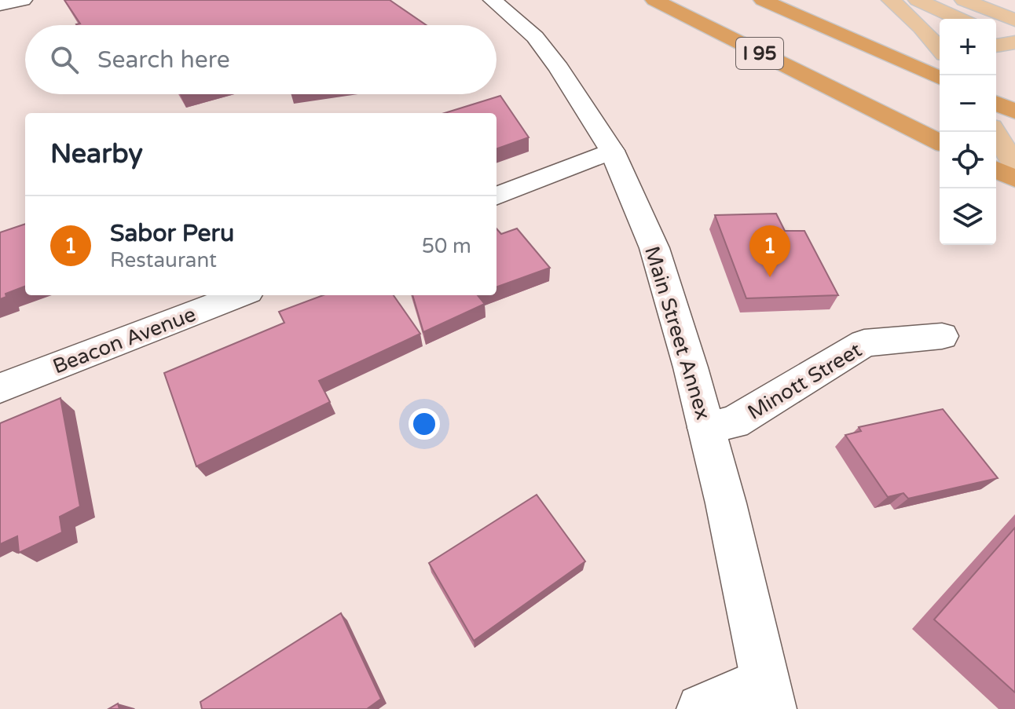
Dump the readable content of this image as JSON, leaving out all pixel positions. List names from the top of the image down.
{
  "streets": {
    "highway": ["I 95"],
    "main road": ["Main Street Annex", "Beacon Avenue", "Minott Street"]
  },
  "crossings": [
    ["Main Street Annex", "Minott Street"]
  ],
  "page": {
    "map_buttons": ["+", "−"],
    "search": "Search here",
    "heading": "Nearby",
    "list": [
      {
        "mark": "1",
        "name": "Sabor Peru",
        "note": "Restaurant",
        "value": "50 m"
      }
    ],
    "pins": "1"
  }
}
